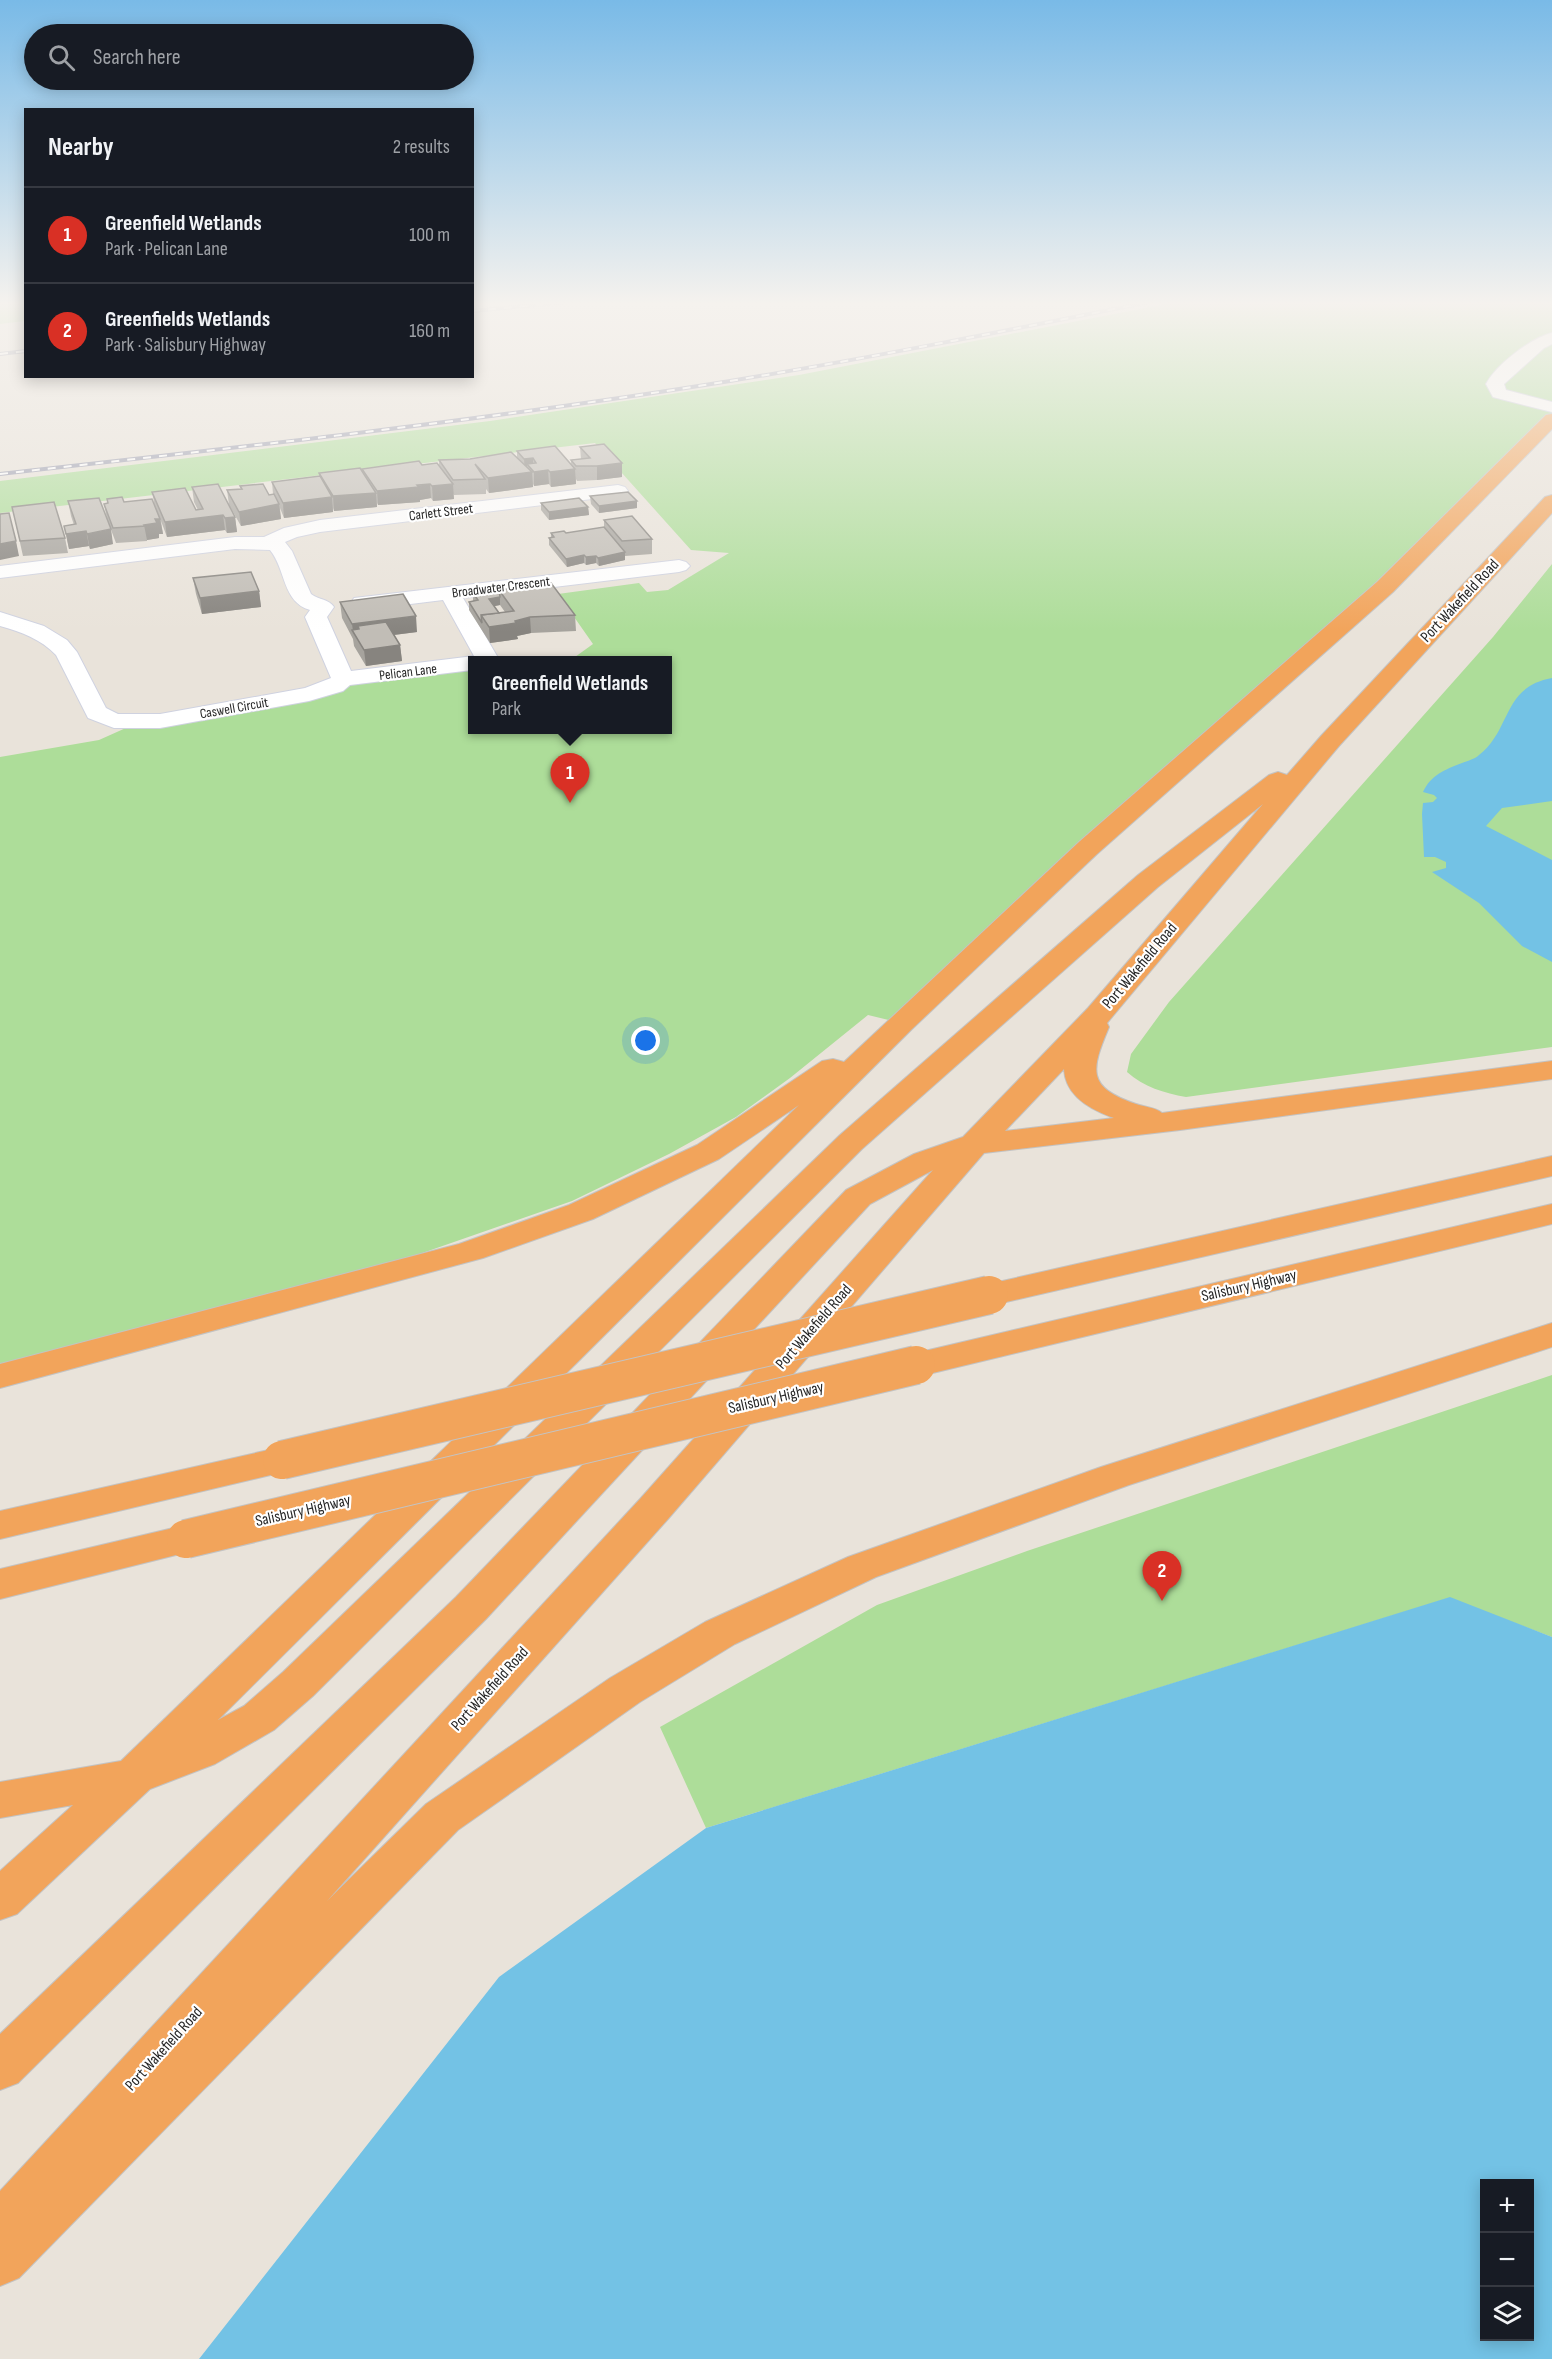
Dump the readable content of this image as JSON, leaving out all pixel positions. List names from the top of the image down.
{
  "streets": {
    "highway": ["Port Wakefield Road", "Salisbury Highway"],
    "street": [
      "Carlett Street",
      "Broadwater Crescent",
      "Pelican Lane",
      "Caswell Circuit"
    ]
  },
  "crossings": [
    ["Pelican Lane", "Caswell Circuit"]
  ],
  "page": {
    "search": "Search here",
    "heading": ["Nearby", "2 results"],
    "list": [
      {
        "mark": "1",
        "name": "Greenfield Wetlands",
        "note": "Park · Pelican Lane",
        "value": "100 m"
      },
      {
        "mark": "2",
        "name": "Greenfields Wetlands",
        "note": "Park · Salisbury Highway",
        "value": "160 m"
      }
    ],
    "popup": ["Greenfield Wetlands", "Park"],
    "pins": ["1", "2"],
    "map_buttons": ["+", "−"]
  }
}
